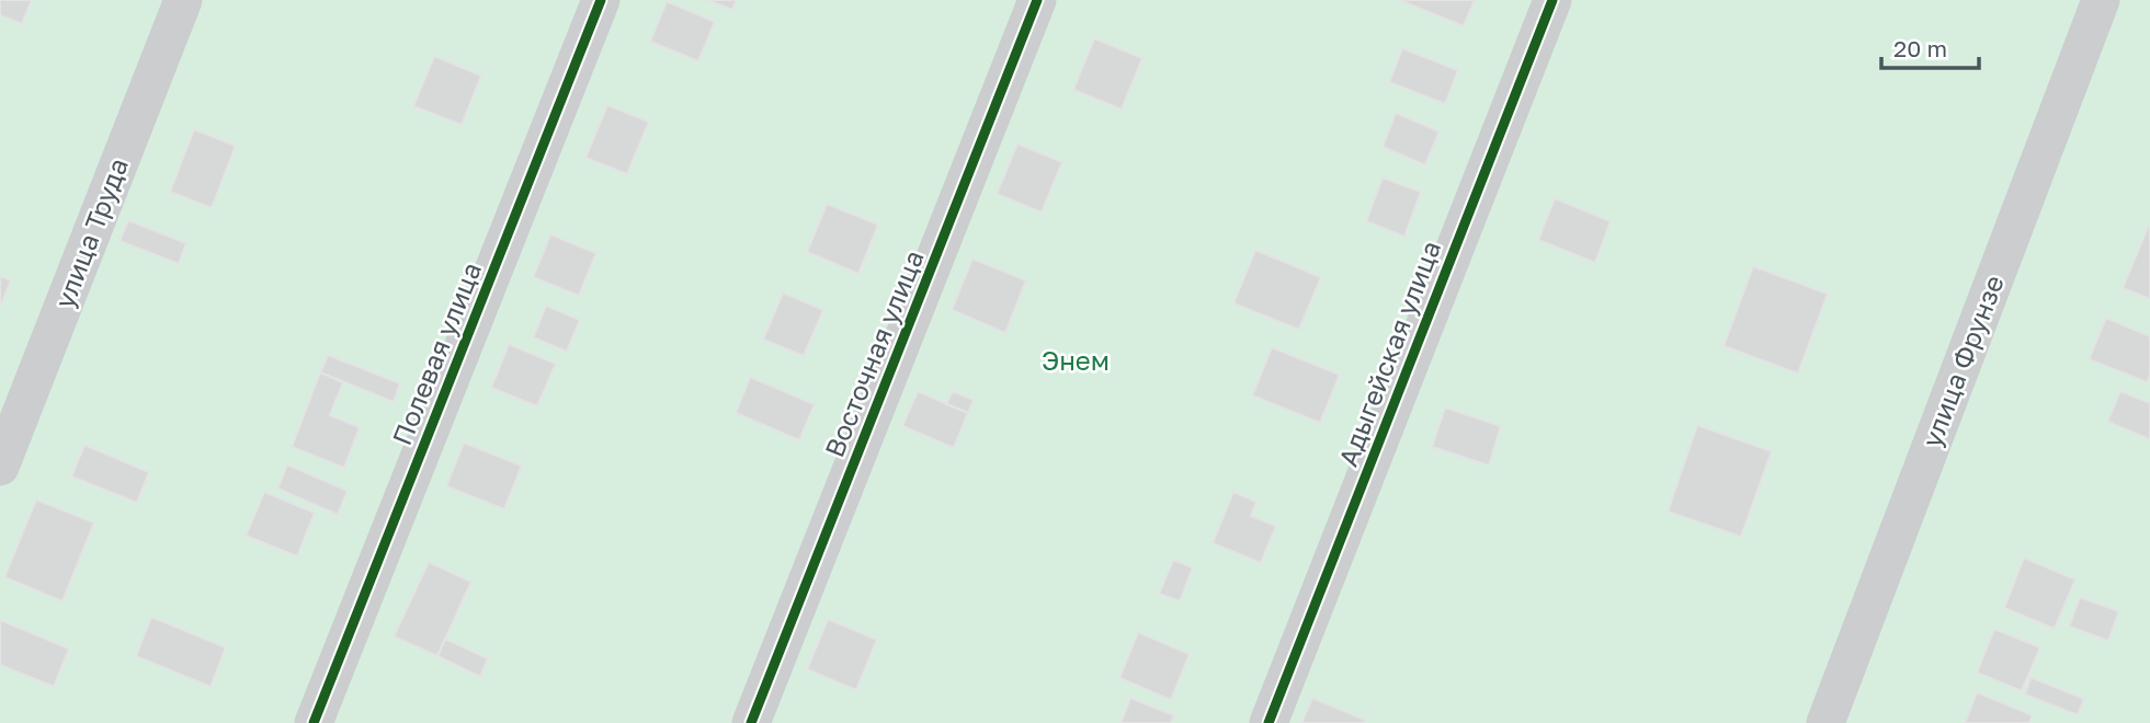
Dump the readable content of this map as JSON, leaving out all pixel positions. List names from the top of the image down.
{
  "streets": {
    "street": [
      "улица Труда",
      "Полевая улица",
      "Восточная улица",
      "Адыгейская улица",
      "улица Фрунзе"
    ]
  },
  "parks": ["Энем"],
  "scale_bar": "20 m"
}
